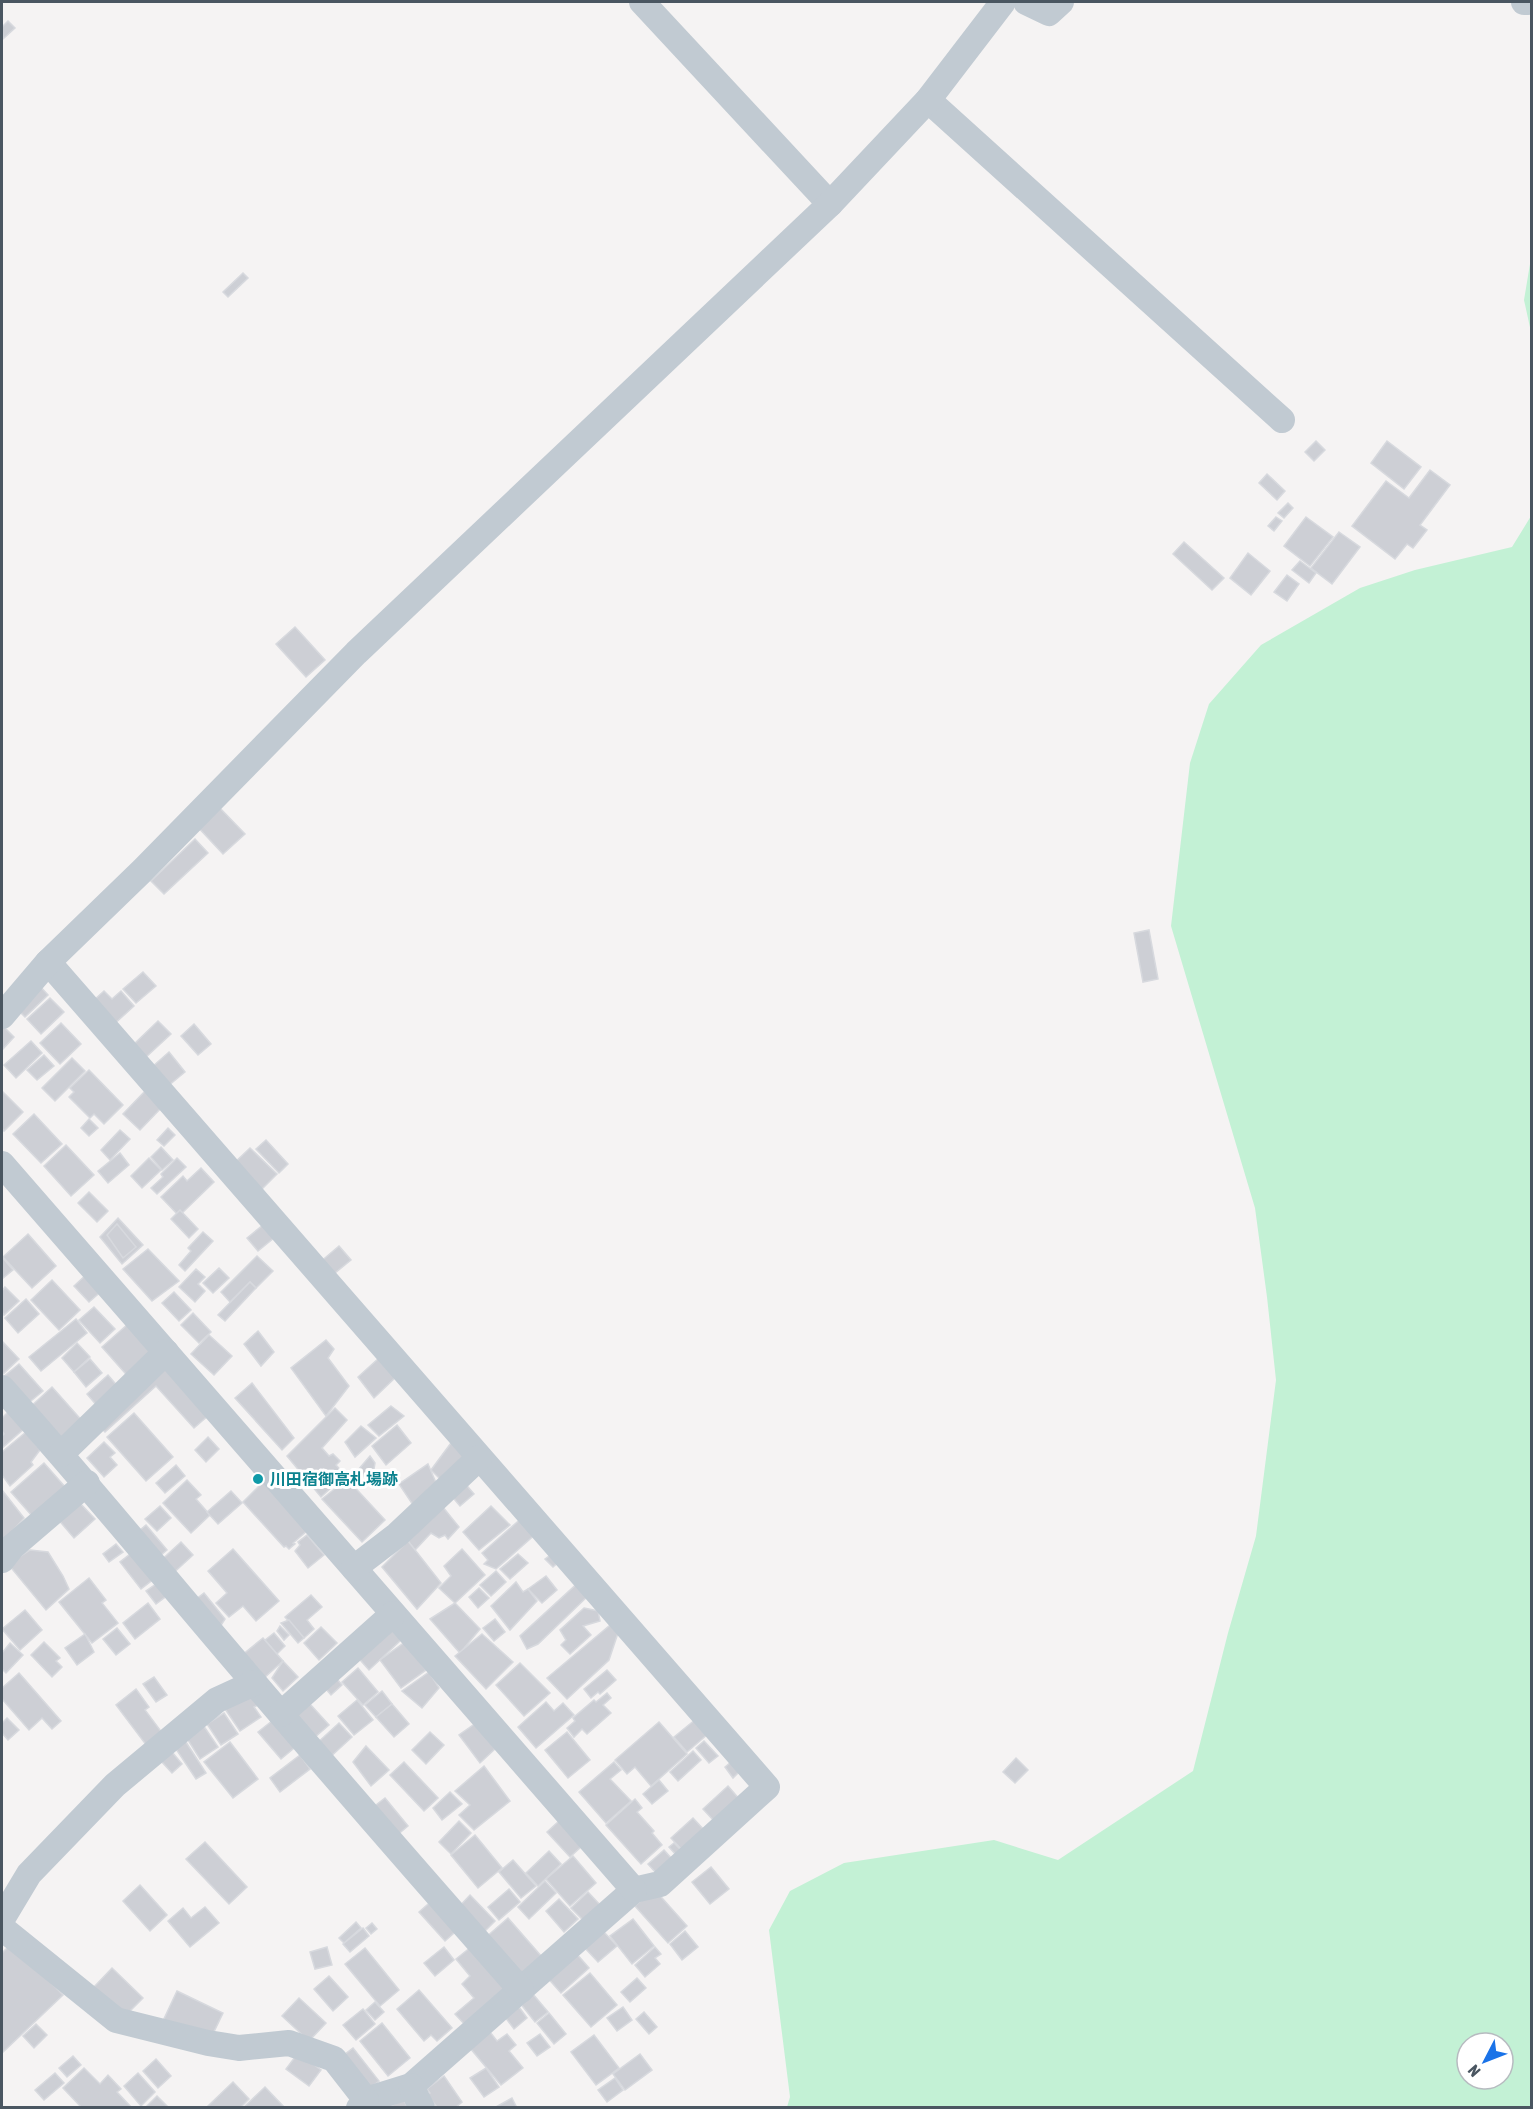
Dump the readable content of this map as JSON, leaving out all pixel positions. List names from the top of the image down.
{
  "places": ["川田宿御高札場跡"],
  "north": "bottom left"
}
